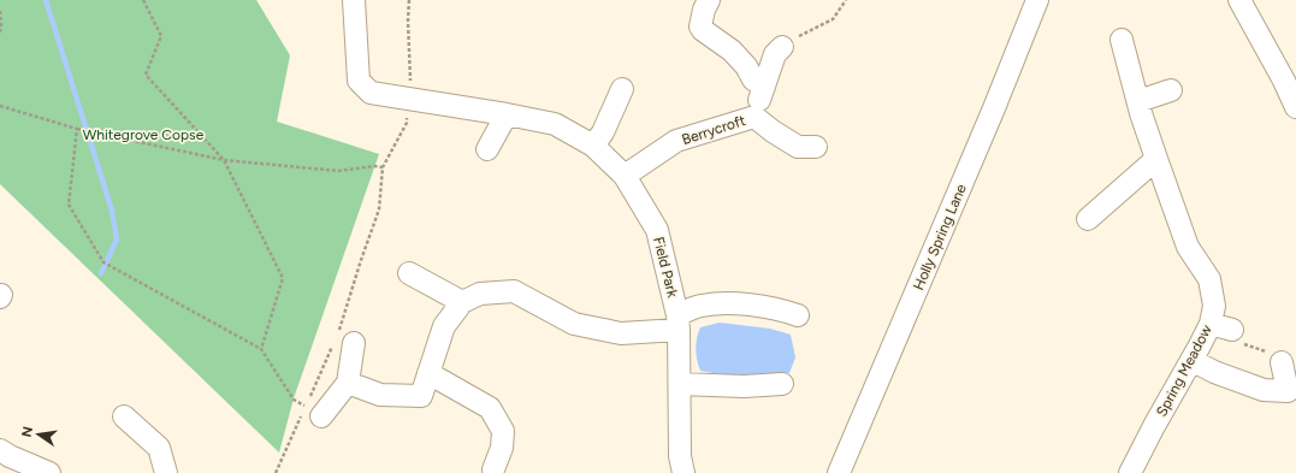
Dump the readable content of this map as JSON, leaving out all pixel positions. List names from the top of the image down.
{
  "streets": {
    "street": [
      "Berrycroft",
      "Holly Spring Lane",
      "Field Park",
      "Spring Meadow"
    ]
  },
  "crossings": [
    ["Berrycroft", "Field Park"]
  ],
  "parks": ["Whitegrove Copse"],
  "north": "left"
}
